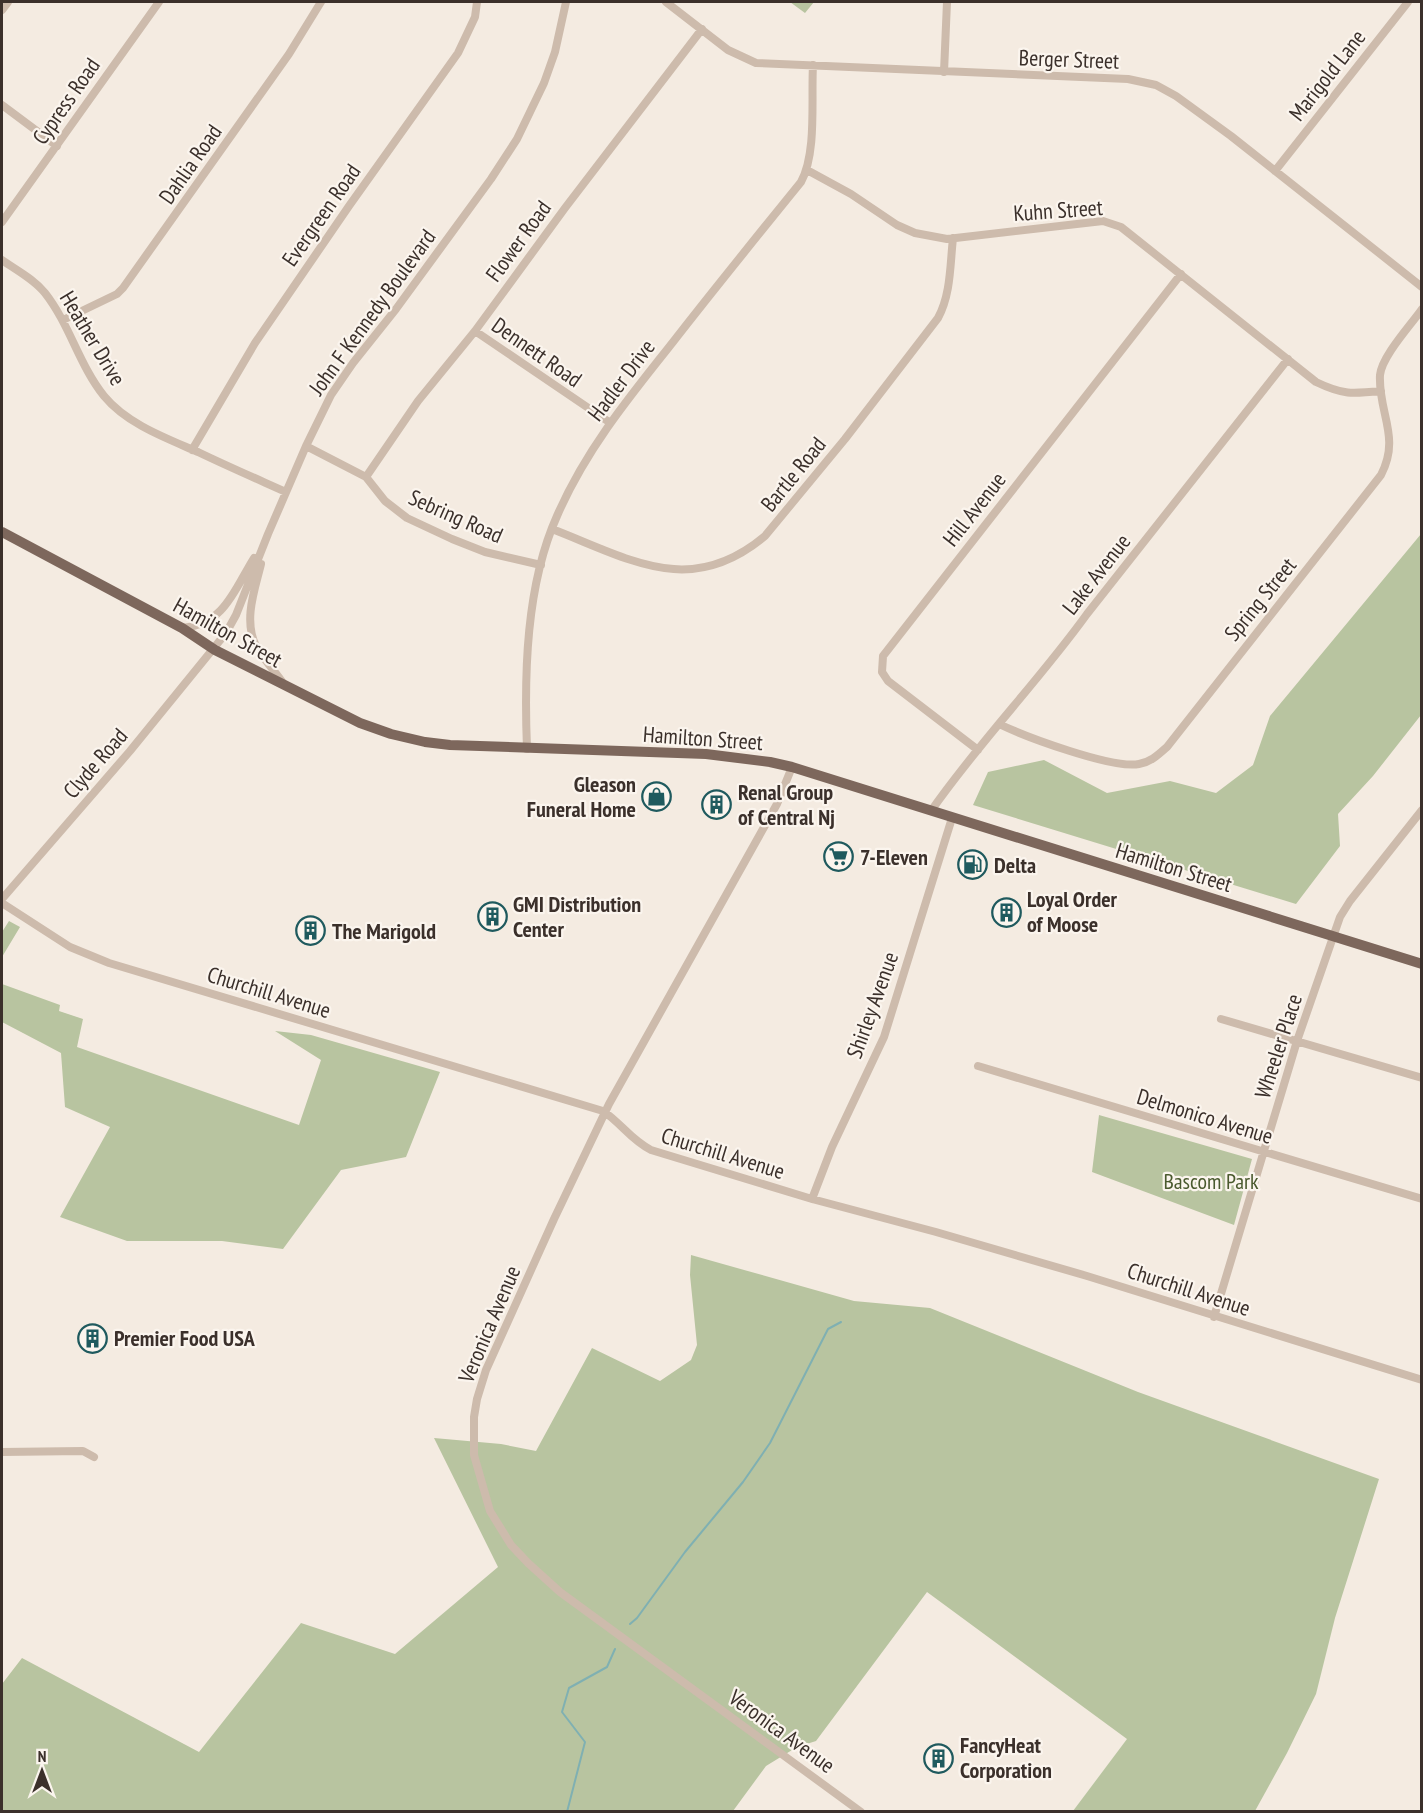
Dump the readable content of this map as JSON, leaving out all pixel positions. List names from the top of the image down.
{
  "streets": {
    "main road": ["Hamilton Street"],
    "street": [
      "Berger Street",
      "Marigold Lane",
      "Cypress Road",
      "Dahlia Road",
      "Kuhn Street",
      "Evergreen Road",
      "Flower Road",
      "John F Kennedy Boulevard",
      "Heather Drive",
      "Dennett Road",
      "Hadler Drive",
      "Bartle Road",
      "Hill Avenue",
      "Sebring Road",
      "Lake Avenue",
      "Spring Street",
      "Clyde Road",
      "Churchill Avenue",
      "Shirley Avenue",
      "Wheeler Place",
      "Delmonico Avenue",
      "Veronica Avenue"
    ]
  },
  "crossings": [
    ["Berger Street", "Marigold Lane"],
    ["Berger Street", "Flower Road"],
    ["Berger Street", "Hadler Drive"],
    ["Dahlia Road", "Heather Drive"],
    ["Kuhn Street", "Hadler Drive"],
    ["Kuhn Street", "Bartle Road"],
    ["Kuhn Street", "Hill Avenue"],
    ["Kuhn Street", "Lake Avenue"],
    ["Kuhn Street", "Spring Street"],
    ["Evergreen Road", "Heather Drive"],
    ["Flower Road", "Dennett Road"],
    ["Flower Road", "Sebring Road"],
    ["John F Kennedy Boulevard", "Heather Drive"],
    ["John F Kennedy Boulevard", "Sebring Road"],
    ["John F Kennedy Boulevard", "Hamilton Street"],
    ["John F Kennedy Boulevard", "Clyde Road"],
    ["Dennett Road", "Hadler Drive"],
    ["Hadler Drive", "Bartle Road"],
    ["Hadler Drive", "Sebring Road"],
    ["Hadler Drive", "Hamilton Street"],
    ["Hill Avenue", "Lake Avenue"],
    ["Lake Avenue", "Spring Street"],
    ["Lake Avenue", "Hamilton Street"],
    ["Hamilton Street", "Clyde Road"],
    ["Hamilton Street", "Shirley Avenue"],
    ["Hamilton Street", "Wheeler Place"],
    ["Hamilton Street", "Veronica Avenue"],
    ["Clyde Road", "Churchill Avenue"],
    ["Churchill Avenue", "Shirley Avenue"],
    ["Churchill Avenue", "Wheeler Place"],
    ["Churchill Avenue", "Veronica Avenue"],
    ["Wheeler Place", "Delmonico Avenue"]
  ],
  "parks": ["Bascom Park"],
  "places": {
    "shop": ["Gleason Funeral Home"],
    "building": [
      "Renal Group of Central Nj",
      "Loyal Order of Moose",
      "GMI Distribution Center",
      "The Marigold",
      "Premier Food USA",
      "FancyHeat Corporation"
    ],
    "supermarket": ["7-Eleven"],
    "fuel station": ["Delta"]
  },
  "north": "top"
}
